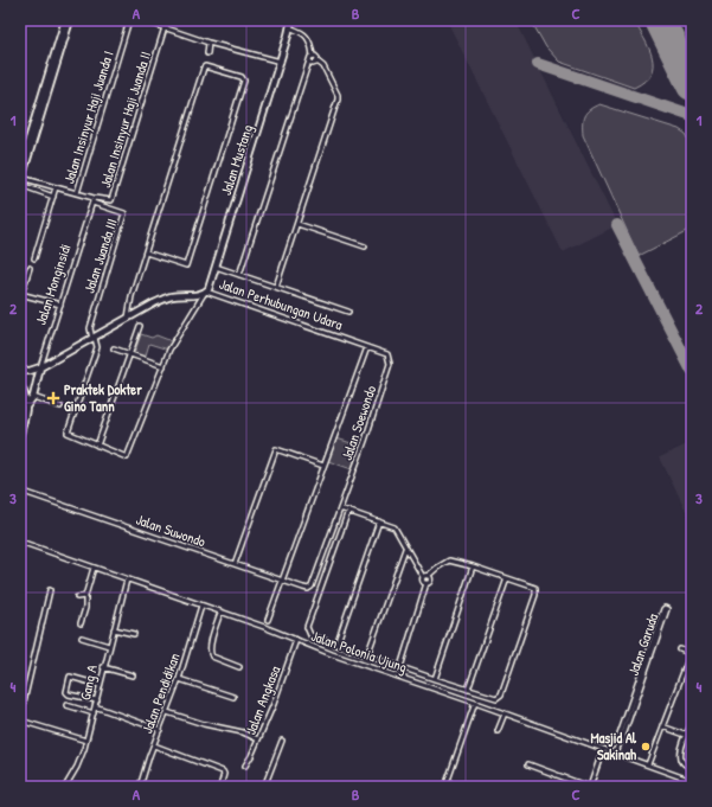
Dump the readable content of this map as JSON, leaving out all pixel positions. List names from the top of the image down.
{
  "streets": {
    "main road": ["Jalan Mustang", "Jalan Monginsidi", "Jalan Perhubungan Udara"],
    "street": [
      "Jalan Insinyur Haji Juanda I",
      "Jalan Insinyur Haji Juanda II",
      "Jalan Juanda III",
      "Jalan Soewondo",
      "Jalan Suwondo",
      "Jalan Garuda",
      "Jalan Polonia Ujung",
      "Gang A",
      "Jalan Pendidikan",
      "Jalan Angkasa"
    ]
  },
  "crossings": [
    ["Jalan Insinyur Haji Juanda II", "Jalan Juanda III"],
    ["Jalan Insinyur Haji Juanda II", "Jalan Monginsidi"],
    ["Jalan Mustang", "Jalan Perhubungan Udara"],
    ["Jalan Juanda III", "Jalan Monginsidi"],
    ["Jalan Juanda III", "Jalan Perhubungan Udara"],
    ["Jalan Monginsidi", "Jalan Perhubungan Udara"],
    ["Jalan Perhubungan Udara", "Jalan Soewondo"],
    ["Jalan Soewondo", "Jalan Suwondo"],
    ["Jalan Garuda", "Jalan Polonia Ujung"],
    ["Jalan Polonia Ujung", "Gang A"],
    ["Jalan Polonia Ujung", "Jalan Pendidikan"],
    ["Jalan Polonia Ujung", "Jalan Angkasa"]
  ],
  "places": {
    "health": ["Praktek Dokter Gino Tann"],
    "other": ["Masjid Al Sakinah"]
  },
  "grid": {
    "columns": ["A", "B", "C"],
    "rows": [
      "1",
      "2",
      "3",
      "4"
    ]
  }
}
